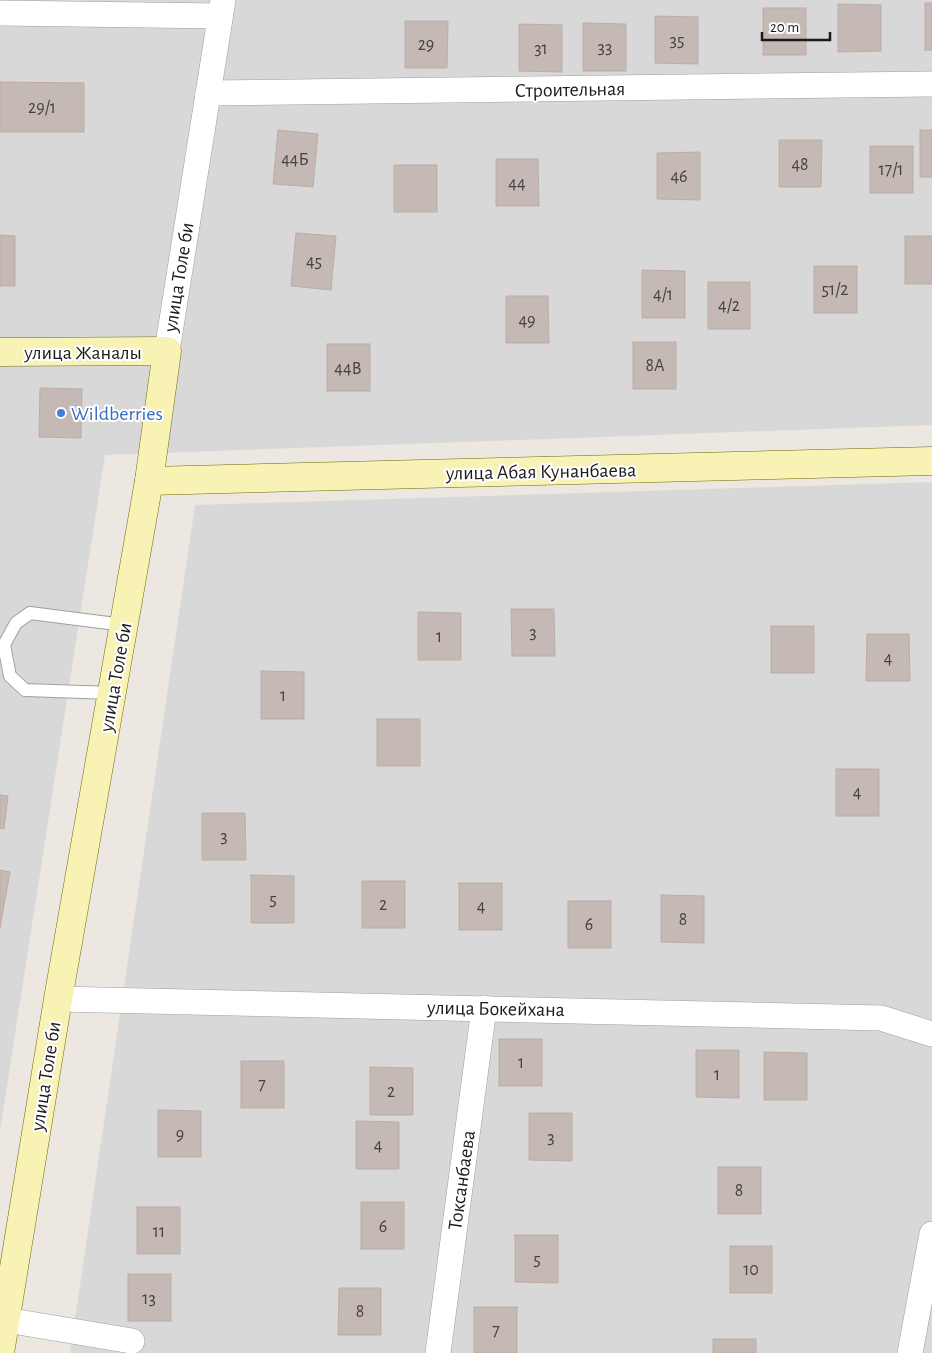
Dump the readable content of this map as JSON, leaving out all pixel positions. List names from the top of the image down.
{
  "streets": {
    "street": [
      "Строительная",
      "улица Толе би",
      "улица Жаналы",
      "улица Абая Кунанбаева",
      "улица Бокейхана",
      "Токсанбаева"
    ]
  },
  "crossings": [
    ["Строительная", "улица Толе би"],
    ["улица Толе би", "улица Жаналы"],
    ["улица Толе би", "улица Абая Кунанбаева"],
    ["улица Толе би", "улица Бокейхана"],
    ["улица Бокейхана", "Токсанбаева"]
  ],
  "places": ["Wildberries"],
  "house_numbers": [
    "35",
    "29",
    "33",
    "31",
    "29/1",
    "44Б",
    "48",
    "17/1",
    "46",
    "44",
    "45",
    "51/2",
    "4/1",
    "4/2",
    "49",
    "8А",
    "44В",
    "3",
    "1",
    "4",
    "1",
    "4",
    "3",
    "5",
    "2",
    "4",
    "8",
    "6",
    "1",
    "1",
    "7",
    "2",
    "9",
    "3",
    "4",
    "8",
    "6",
    "11",
    "5",
    "10",
    "13",
    "8",
    "7"
  ],
  "scale_bar": "20 m"
}
